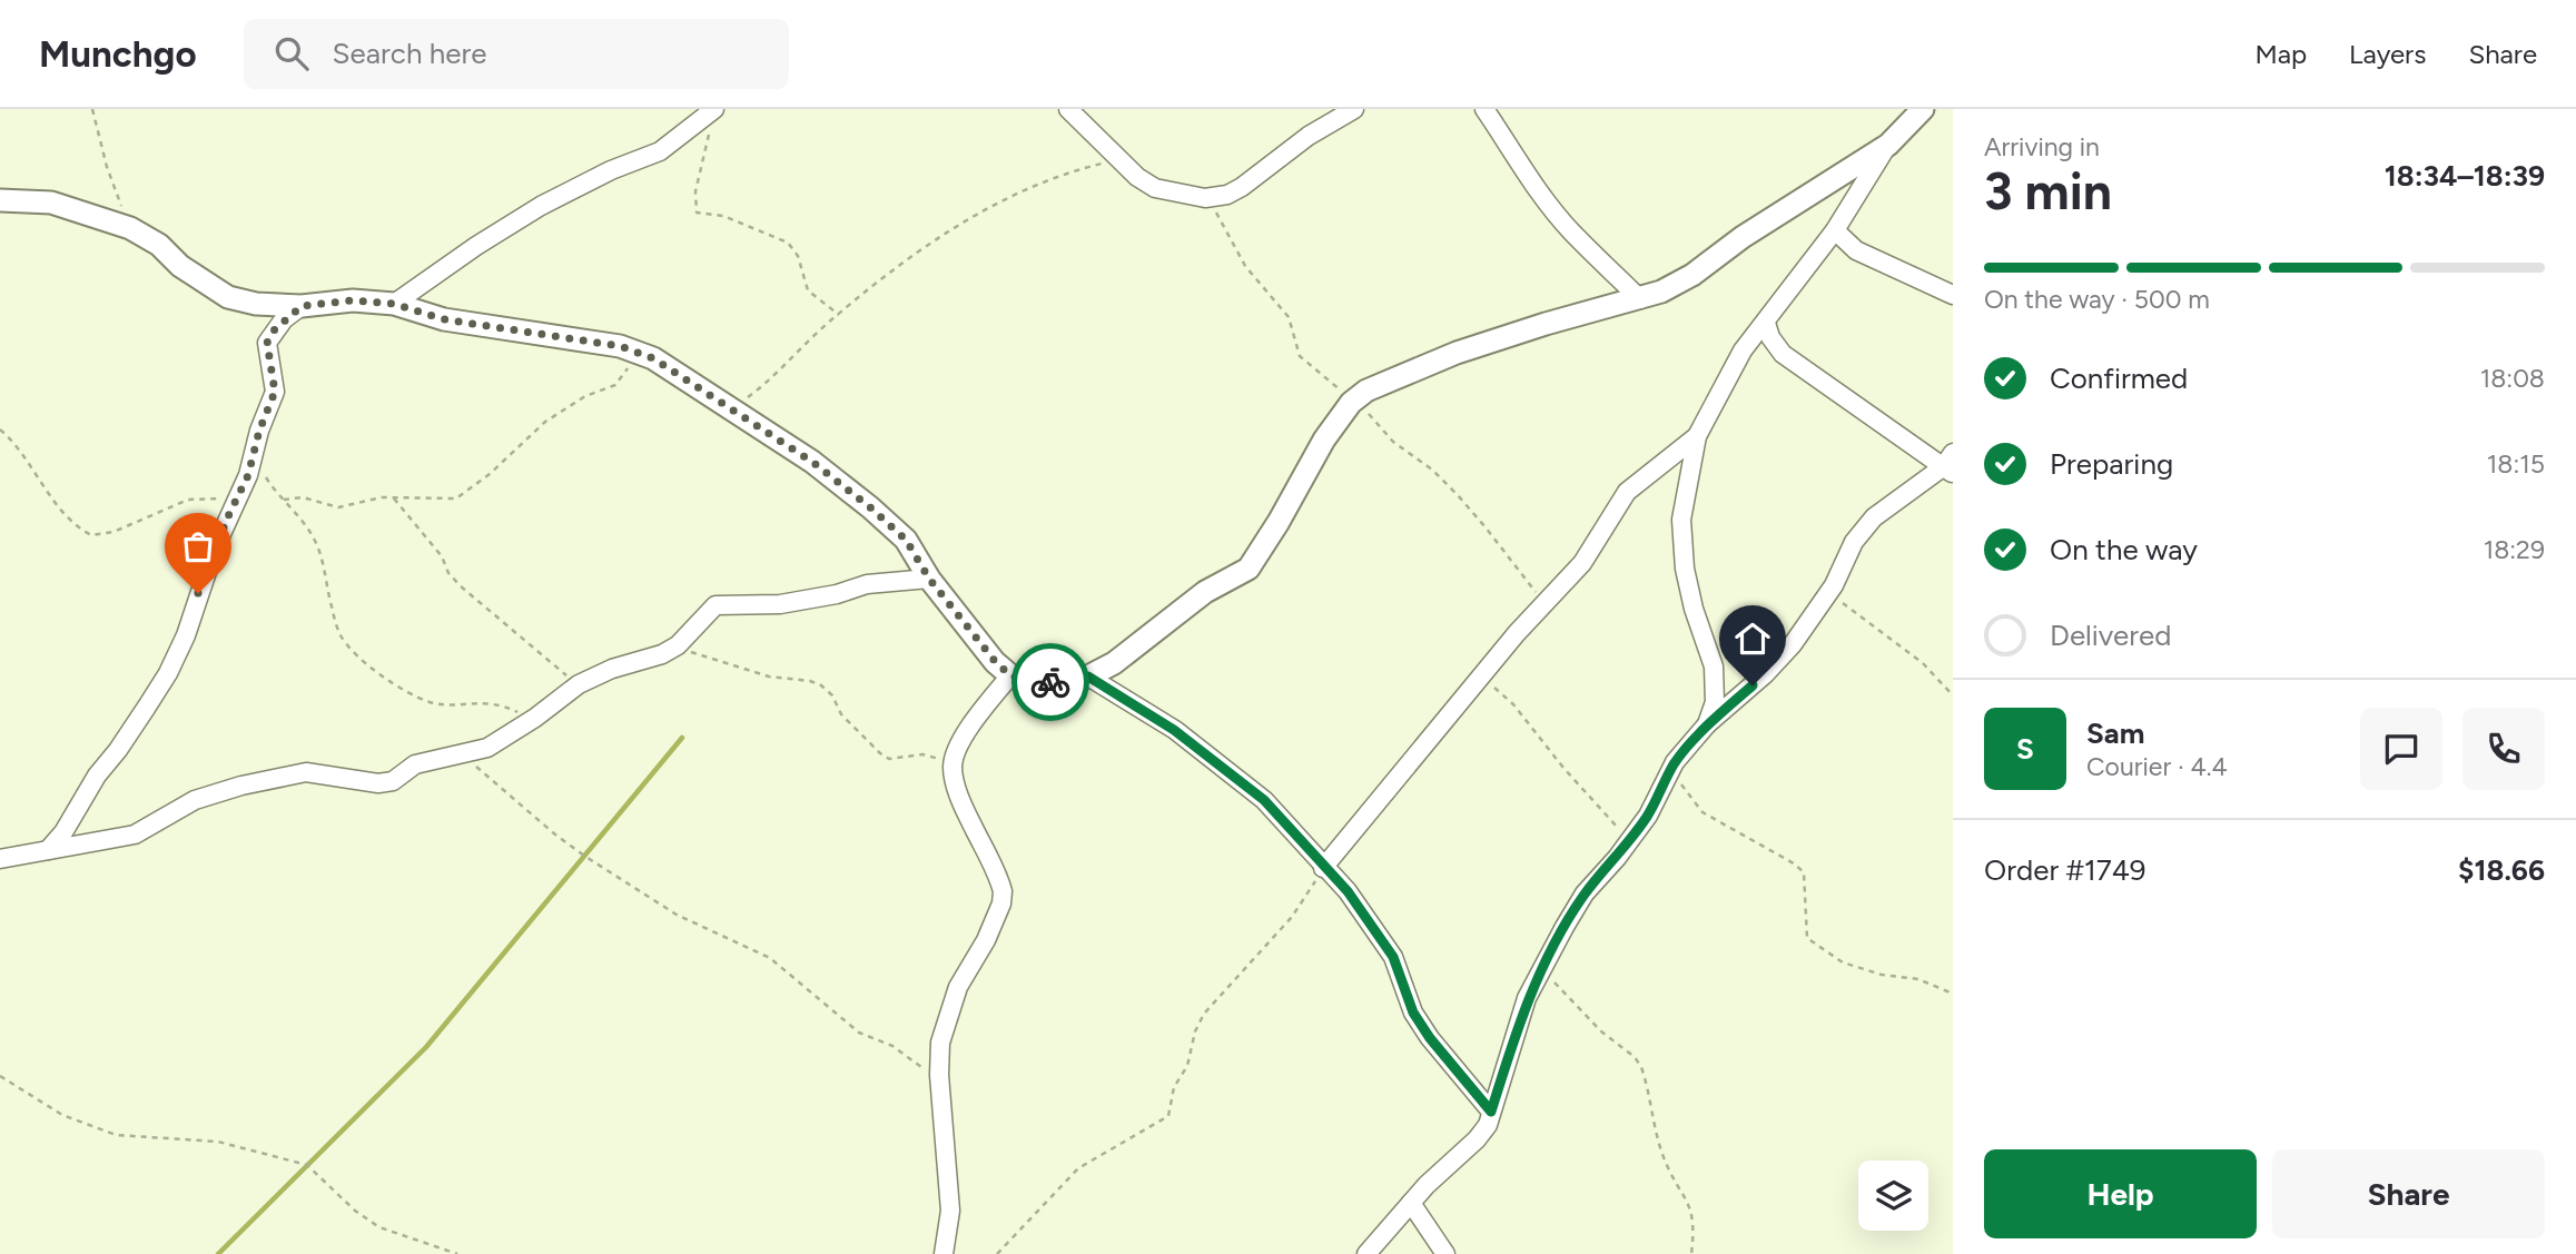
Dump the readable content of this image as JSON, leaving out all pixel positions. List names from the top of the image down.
{
  "page": {
    "header": "Munchgo",
    "search": "Search here",
    "nav": ["Map", "Layers", "Share"],
    "heading": ["3 min", "Arriving in", "18:34–18:39"],
    "panel": [
      "Sam",
      "Courier · 4.4",
      "Order #1749",
      "$18.66"
    ],
    "bar": "On the way · 500 m",
    "list": [
      ["Confirmed", "18:08"],
      ["Preparing", "18:15"],
      ["On the way", "18:29"],
      "Delivered"
    ],
    "round": "S",
    "buttons": ["Help", "Share"]
  }
}
